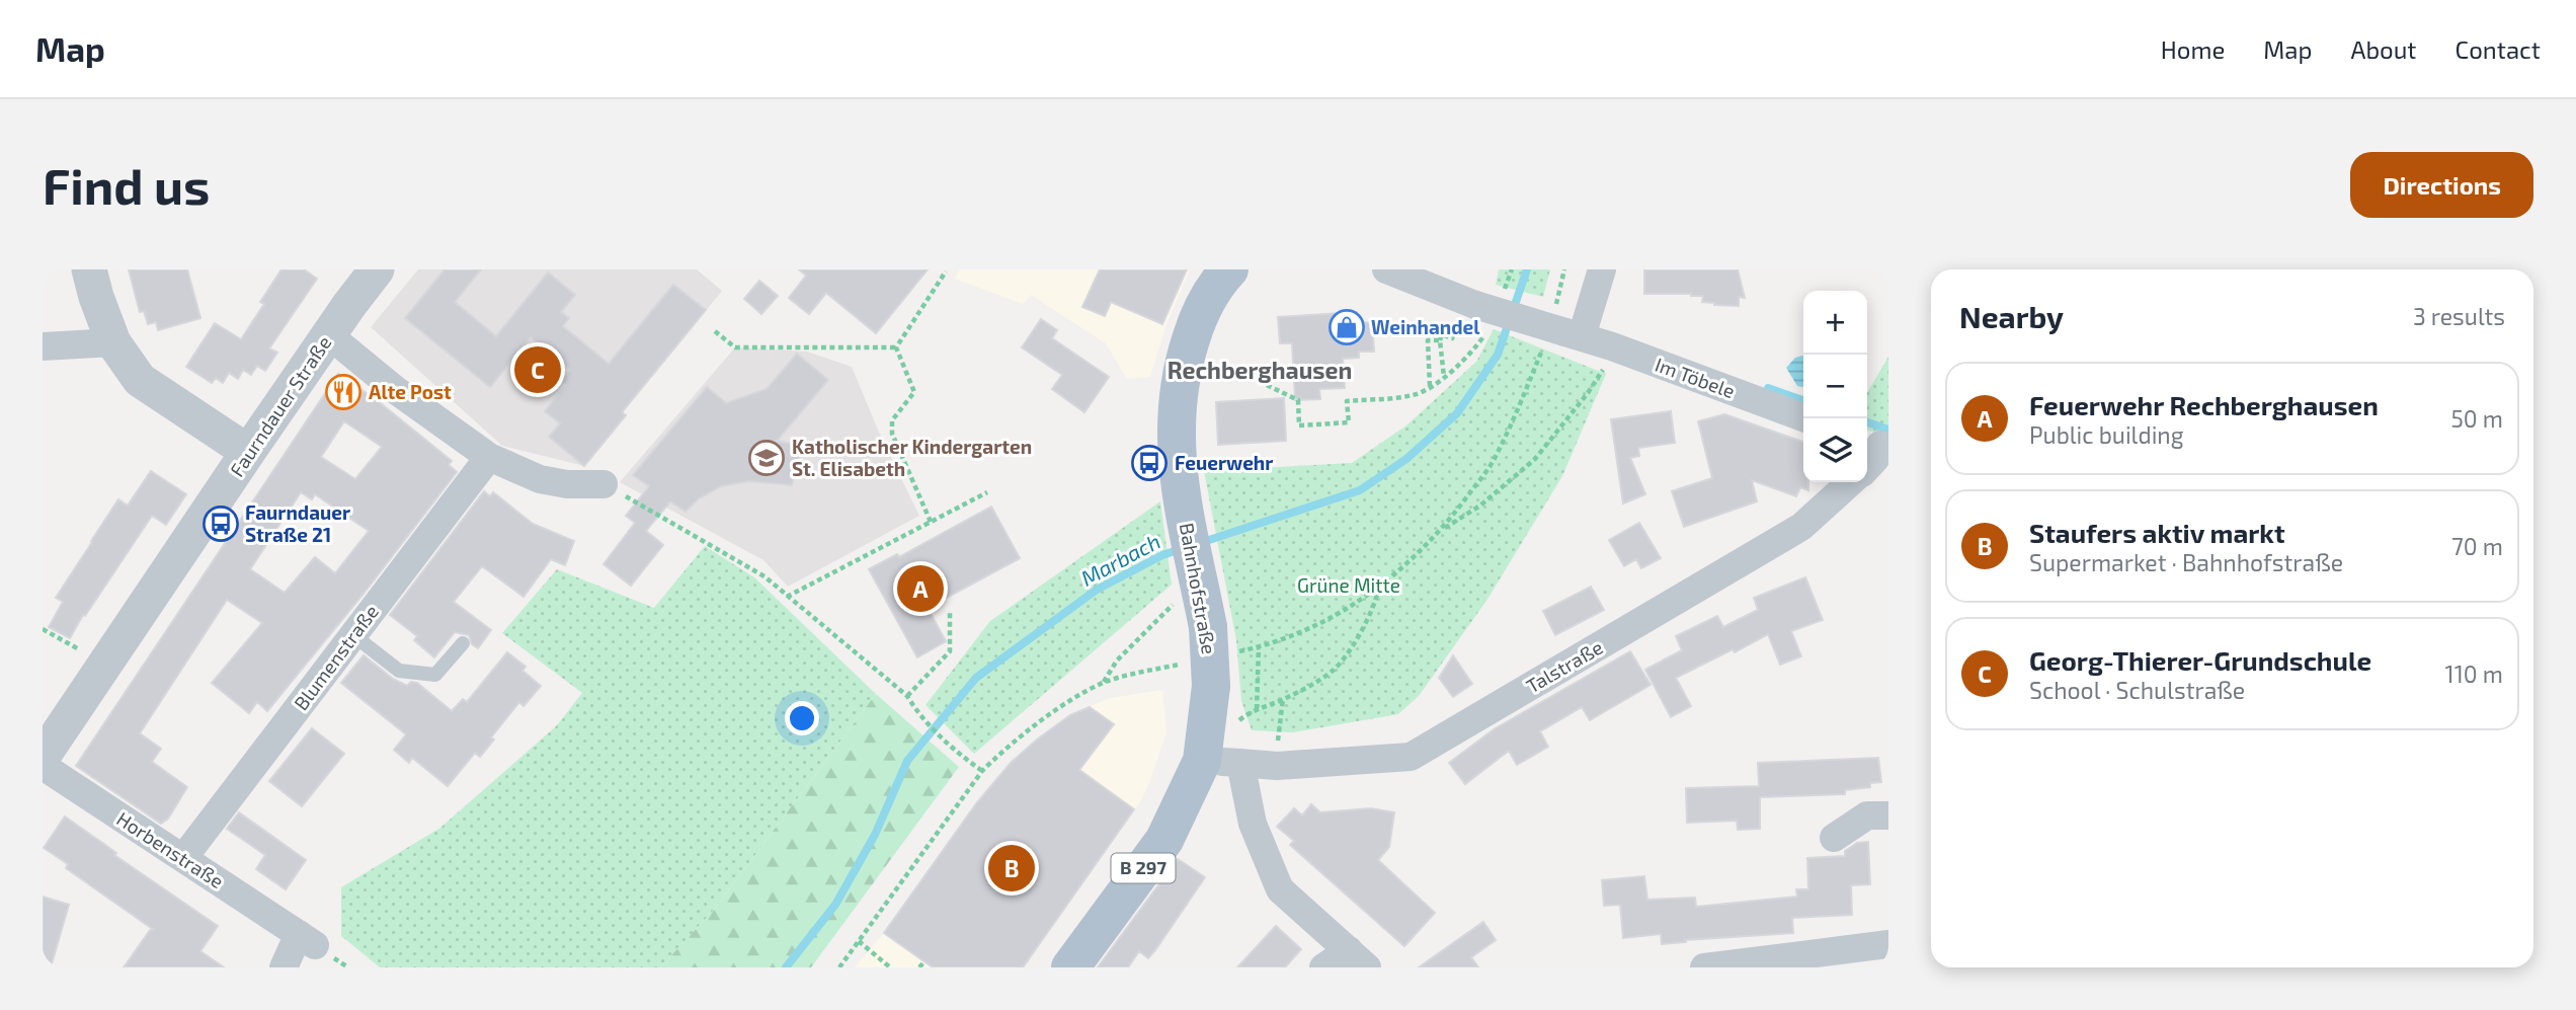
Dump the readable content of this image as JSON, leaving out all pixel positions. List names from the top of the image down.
{
  "streets": {
    "main road": ["Bahnhofstraße", "B 297"],
    "street": [
      "Im Töbele",
      "Faurndauer Straße",
      "Blumenstraße",
      "Talstraße",
      "Horbenstraße"
    ]
  },
  "crossings": [
    ["Bahnhofstraße", "Talstraße"],
    ["Blumenstraße", "Horbenstraße"]
  ],
  "districts": ["Rechberghausen"],
  "water": ["Marbach"],
  "parks": ["Grüne Mitte"],
  "places": {
    "shop": ["Weinhandel"],
    "restaurant": ["Alte Post"],
    "school or university": ["Katholischer Kindergarten St. Elisabeth"],
    "bus stop": ["Feuerwehr", "Faurndauer Straße 21"]
  },
  "page": {
    "header": "Map",
    "nav": [
      "Home",
      "Map",
      "About",
      "Contact"
    ],
    "buttons": "Directions",
    "title": "Find us",
    "heading": ["Nearby", "3 results"],
    "map_buttons": ["+", "−"],
    "pins": ["C", "A", "B"],
    "list": [
      {
        "mark": "A",
        "name": "Feuerwehr Rechberghausen",
        "note": "Public building",
        "value": "50 m"
      },
      {
        "mark": "B",
        "name": "Staufers aktiv markt",
        "note": "Supermarket · Bahnhofstraße",
        "value": "70 m"
      },
      {
        "mark": "C",
        "name": "Georg-Thierer-Grundschule",
        "note": "School · Schulstraße",
        "value": "110 m"
      }
    ]
  }
}
